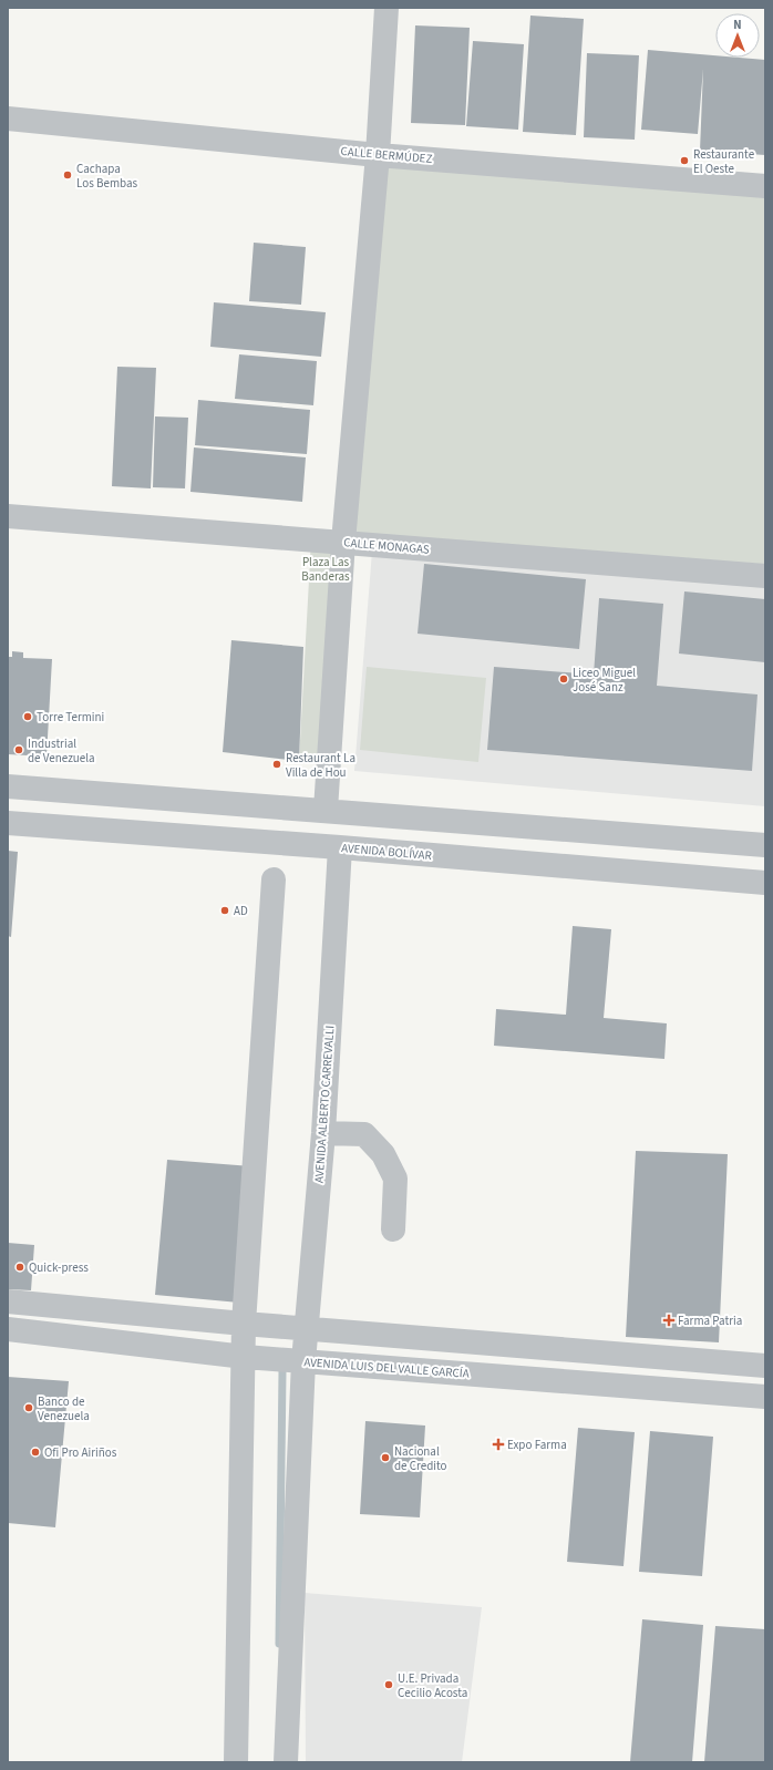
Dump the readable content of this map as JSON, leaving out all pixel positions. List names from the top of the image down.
{
  "streets": {
    "street": [
      "CALLE BERMÚDEZ",
      "CALLE MONAGAS",
      "AVENIDA BOLÍVAR",
      "AVENIDA ALBERTO CARREVALLI",
      "AVENIDA LUIS DEL VALLE GARCÍA"
    ]
  },
  "crossings": [
    ["AVENIDA BOLÍVAR", "AVENIDA ALBERTO CARREVALLI"],
    ["AVENIDA ALBERTO CARREVALLI", "AVENIDA LUIS DEL VALLE GARCÍA"]
  ],
  "parks": ["Plaza Las Banderas"],
  "places": {
    "other": [
      "Restaurante El Oeste",
      "Cachapa Los Bembas",
      "Liceo Miguel José Sanz",
      "Torre Termini",
      "Industrial de Venezuela",
      "Restaurant La Villa de Hou",
      "AD",
      "Quick-press",
      "Banco de Venezuela",
      "Ofi Pro Airiños",
      "Nacional de Credito",
      "U.E. Privada Cecilio Acosta"
    ],
    "health": ["Farma Patria", "Expo Farma"]
  },
  "north": "top"
}
